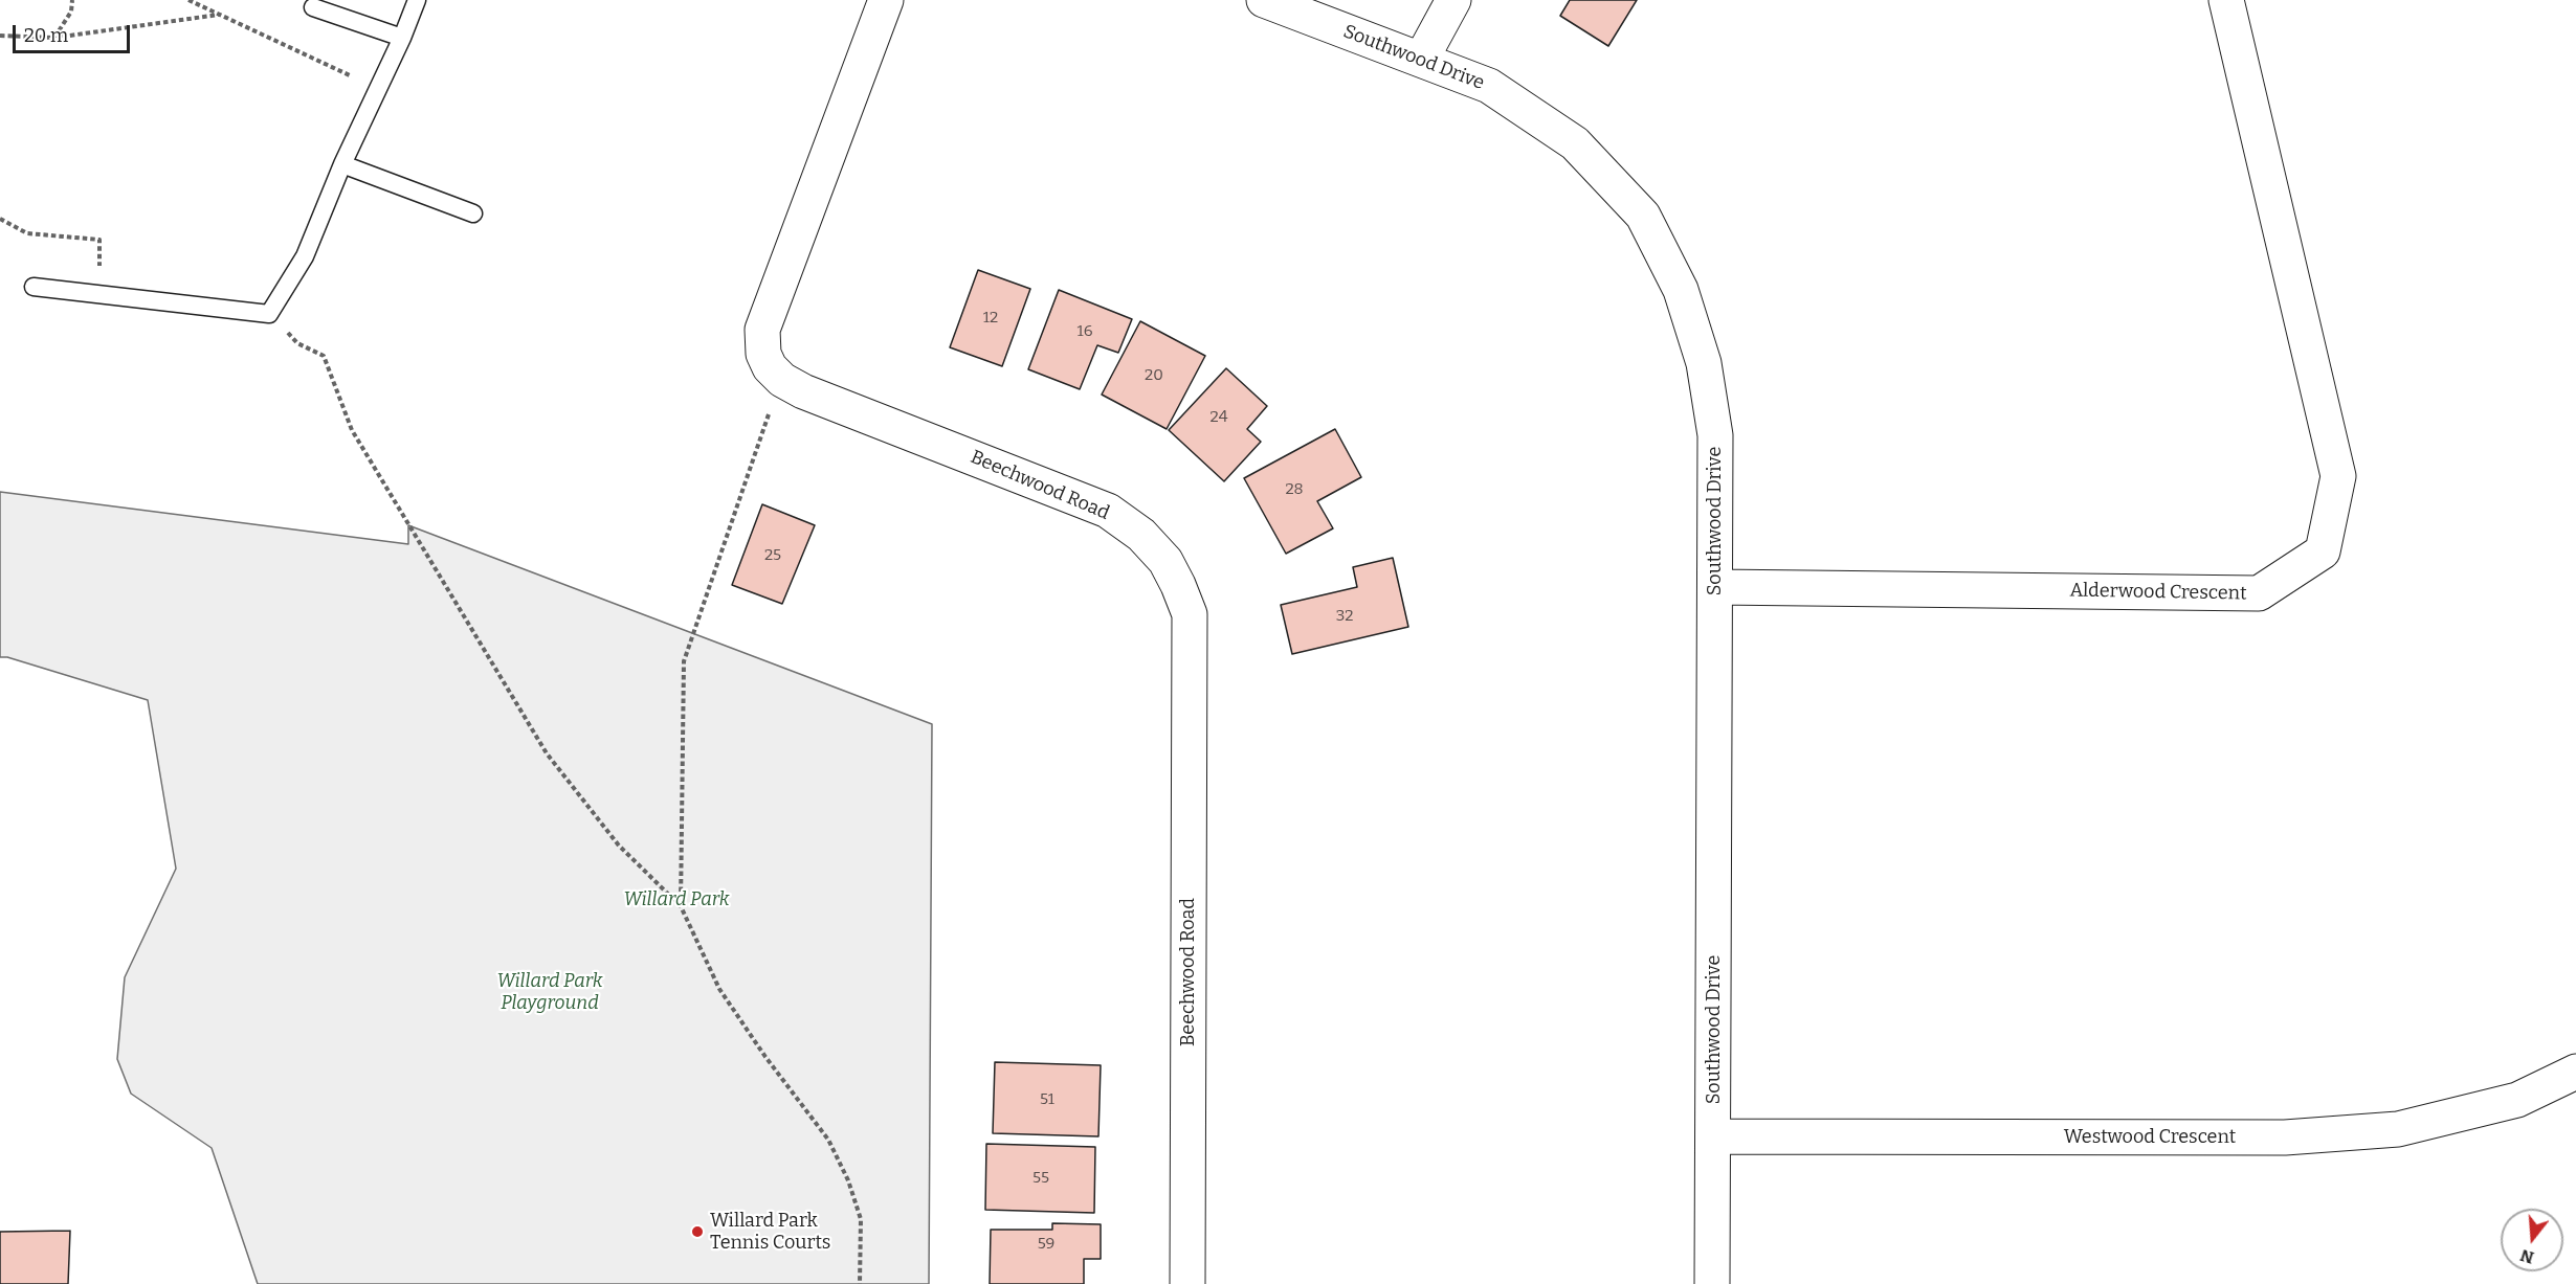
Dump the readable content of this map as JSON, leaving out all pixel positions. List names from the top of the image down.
{
  "streets": {
    "street": [
      "Southwood Drive",
      "Beechwood Road",
      "Alderwood Crescent",
      "Westwood Crescent"
    ]
  },
  "crossings": [
    ["Southwood Drive", "Alderwood Crescent"],
    ["Southwood Drive", "Westwood Crescent"]
  ],
  "parks": ["Willard Park", "Willard Park Playground"],
  "places": ["Willard Park Tennis Courts"],
  "house_numbers": [
    "12",
    "16",
    "20",
    "24",
    "28",
    "25",
    "32",
    "51",
    "55",
    "59"
  ],
  "scale_bar": "20 m",
  "north": "bottom"
}
